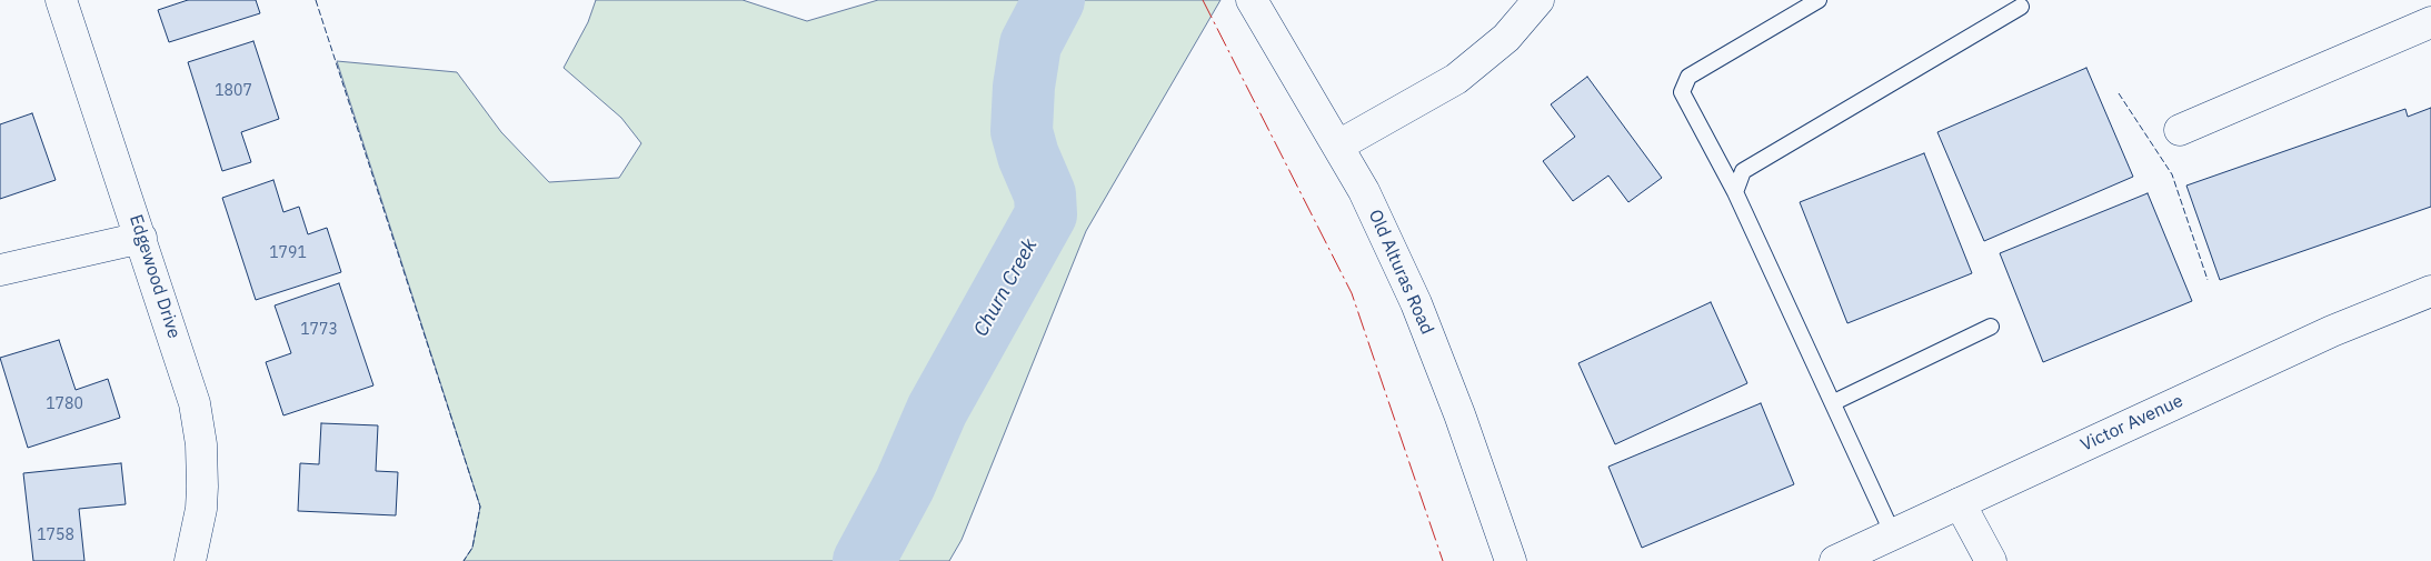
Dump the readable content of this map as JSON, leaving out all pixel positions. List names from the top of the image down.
{
  "streets": {
    "street": ["Old Alturas Road", "Edgewood Drive", "Victor Avenue"]
  },
  "water": ["Churn Creek"],
  "house_numbers": [
    "1807",
    "1791",
    "1773",
    "1780",
    "1758"
  ]
}
